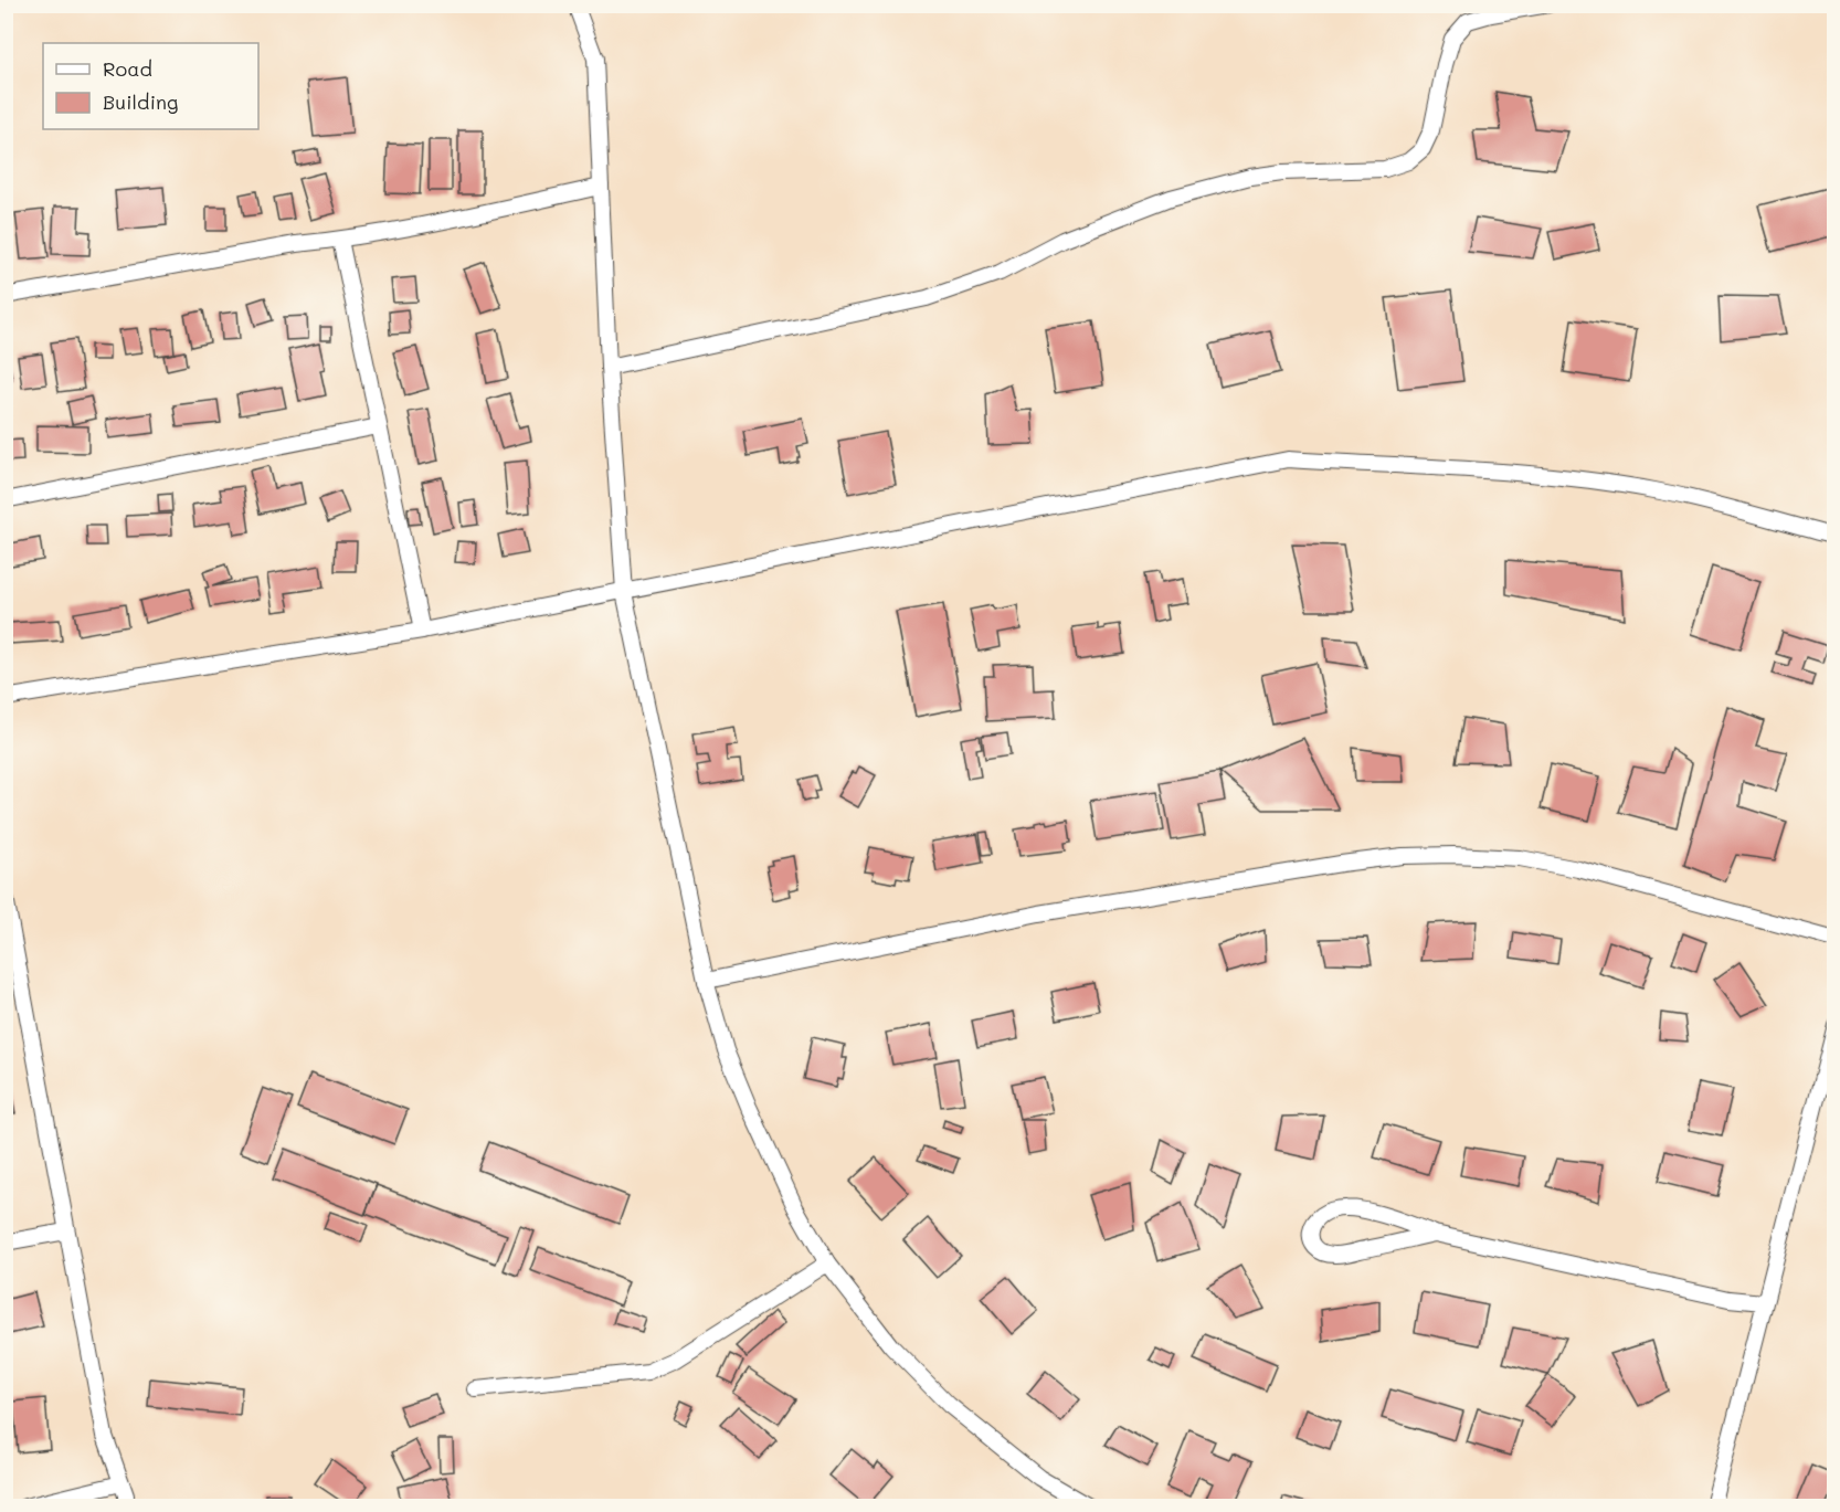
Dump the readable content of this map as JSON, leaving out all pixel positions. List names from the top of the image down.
{
  "legend": ["Road", "Building"]
}
